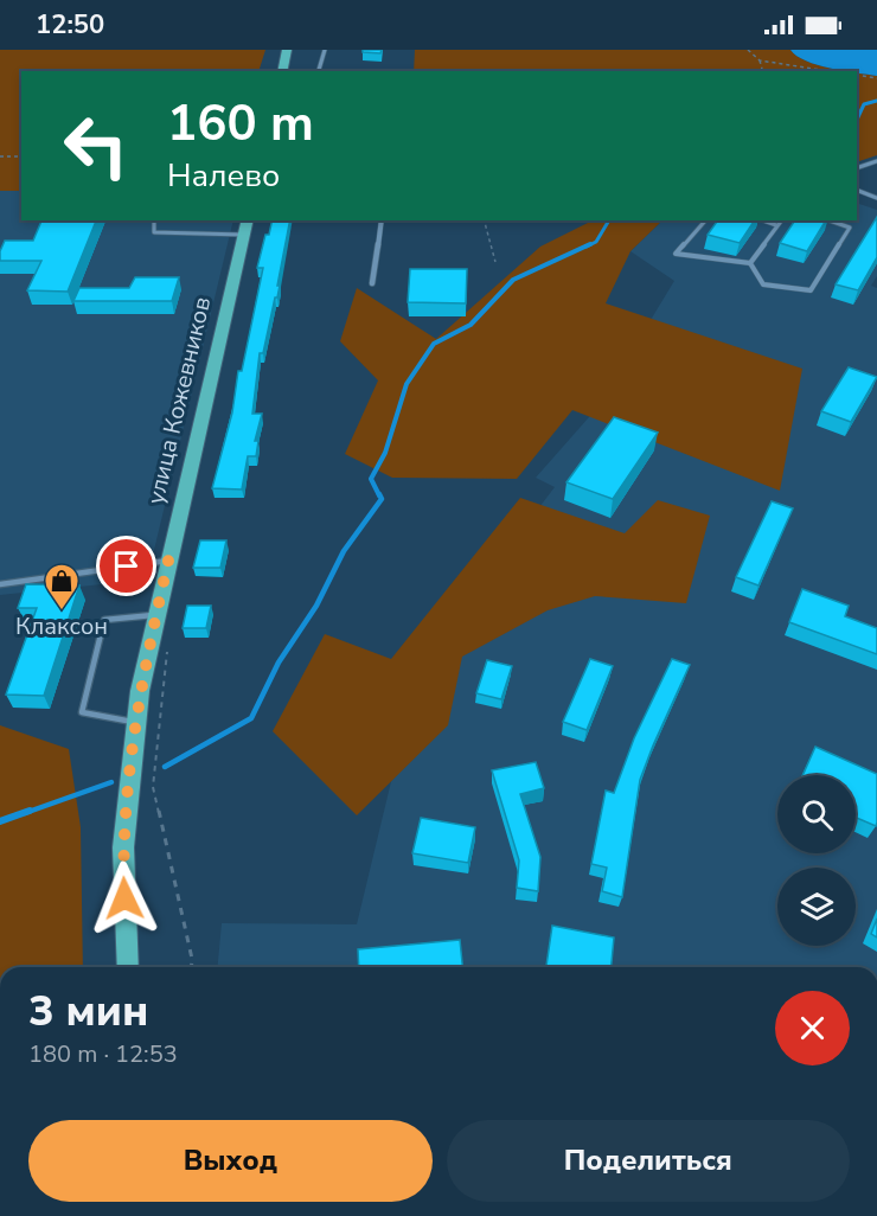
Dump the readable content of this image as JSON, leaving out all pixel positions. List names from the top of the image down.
{
  "streets": {
    "main road": ["улица Кожевников"]
  },
  "places": {
    "shop": ["Клаксон"]
  },
  "page": {
    "status": "12:50",
    "turn": ["160 m", "Налево"],
    "heading": ["3 мин", "180 m · 12:53"],
    "buttons": ["Выход", "Поделиться"]
  }
}
